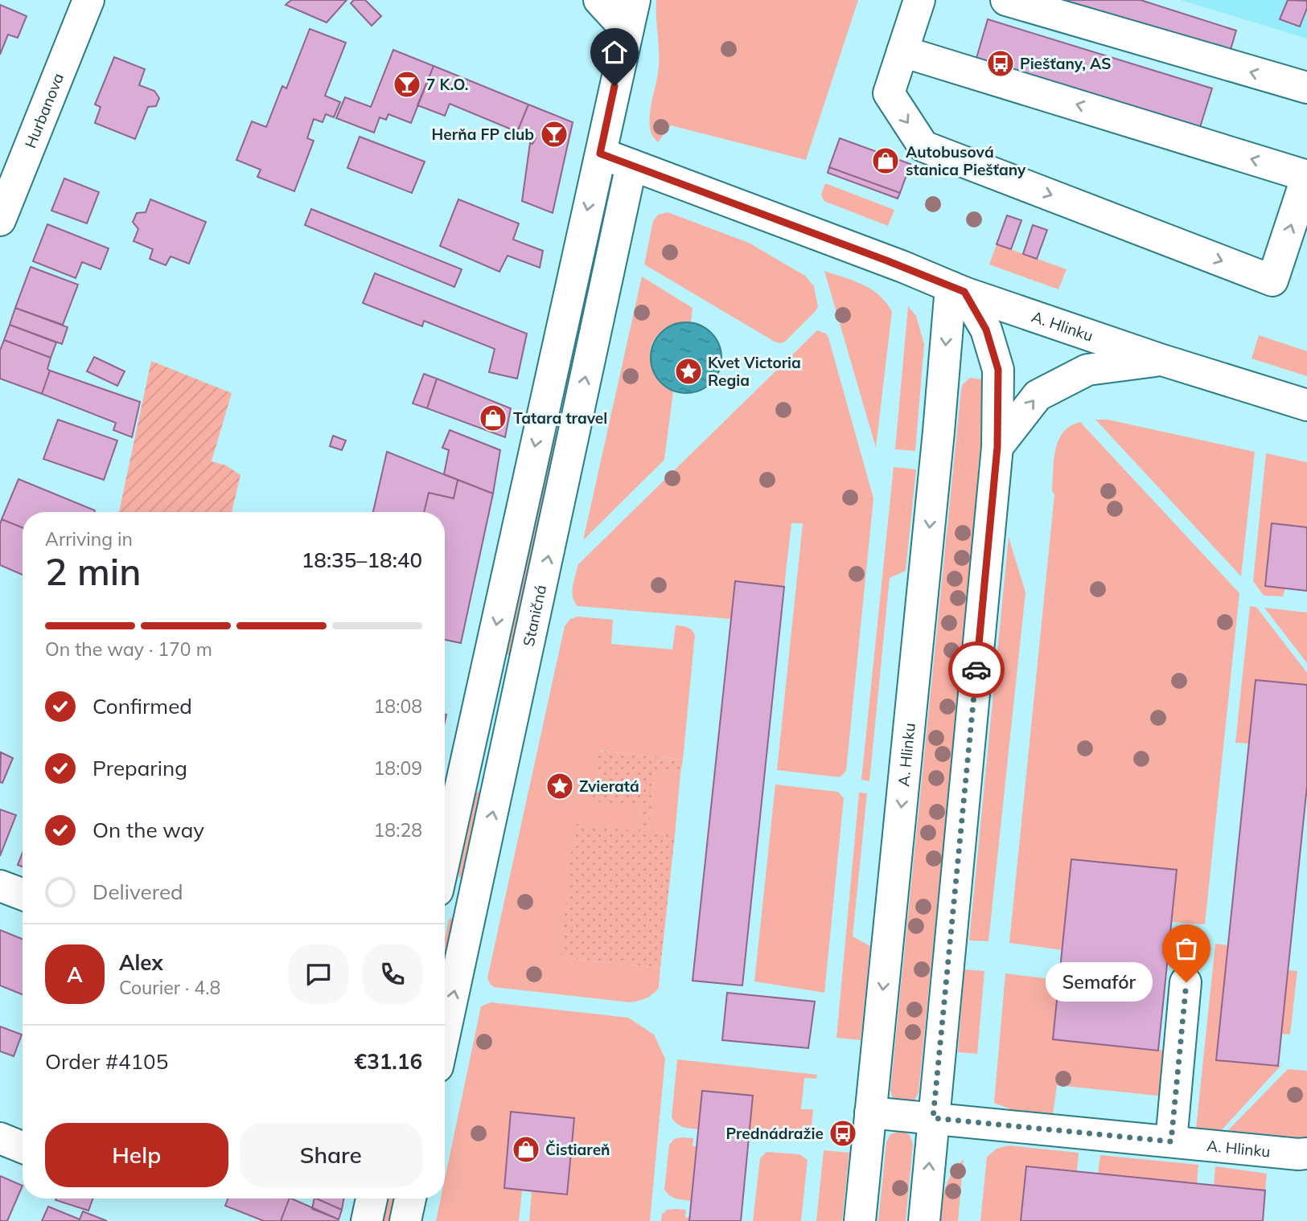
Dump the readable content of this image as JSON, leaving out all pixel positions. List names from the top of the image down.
{
  "streets": {
    "street": ["Hurbanova", "A. Hlinku", "Staničná"]
  },
  "crossings": [
    ["A. Hlinku", "Staničná"]
  ],
  "places": {
    "bus stop": ["Piešťany, AS", "Prednádražie"],
    "bar": ["7 K.O.", "Herňa FP club"],
    "shop": ["Autobusová stanica Piešťany", "Tatara travel", "Čistiareň"],
    "place": ["Kvet Victoria Regia", "Zvieratá"],
    "other": ["Semafór"]
  },
  "page": {
    "heading": ["2 min", "Arriving in", "18:35–18:40"],
    "panel": [
      "Alex",
      "Courier · 4.8",
      "Order #4105",
      "€31.16"
    ],
    "bar": "On the way · 170 m",
    "list": [
      ["Confirmed", "18:08"],
      ["Preparing", "18:09"],
      ["On the way", "18:28"],
      "Delivered"
    ],
    "round": "A",
    "bubble": "Semafór",
    "buttons": ["Help", "Share"]
  }
}
